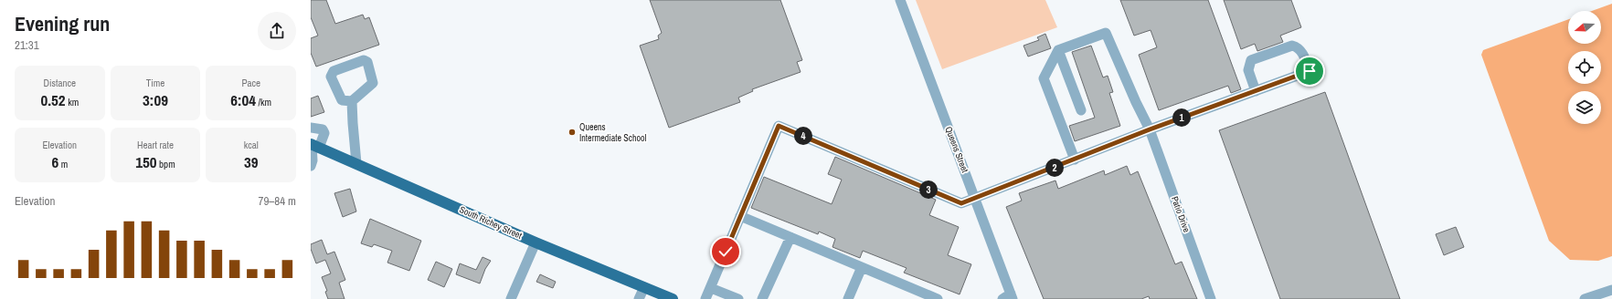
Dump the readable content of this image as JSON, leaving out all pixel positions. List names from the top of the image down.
{
  "streets": {
    "main road": ["South Richey Street"],
    "street": ["Queens Street", "Patio Drive"]
  },
  "places": ["Queens Intermediate School"],
  "north": "left",
  "page": {
    "heading": ["Evening run", "21:31"],
    "stats": [
      ["Distance", "0.52 km"],
      ["Time", "3:09"],
      ["Pace", "6:04 /km"],
      ["Elevation", "6 m"],
      ["Heart rate", "150 bpm"],
      ["kcal", "39"]
    ],
    "pins": [
      "1",
      "4",
      "2",
      "3"
    ],
    "chart": ["Elevation", "79–84 m"]
  }
}
